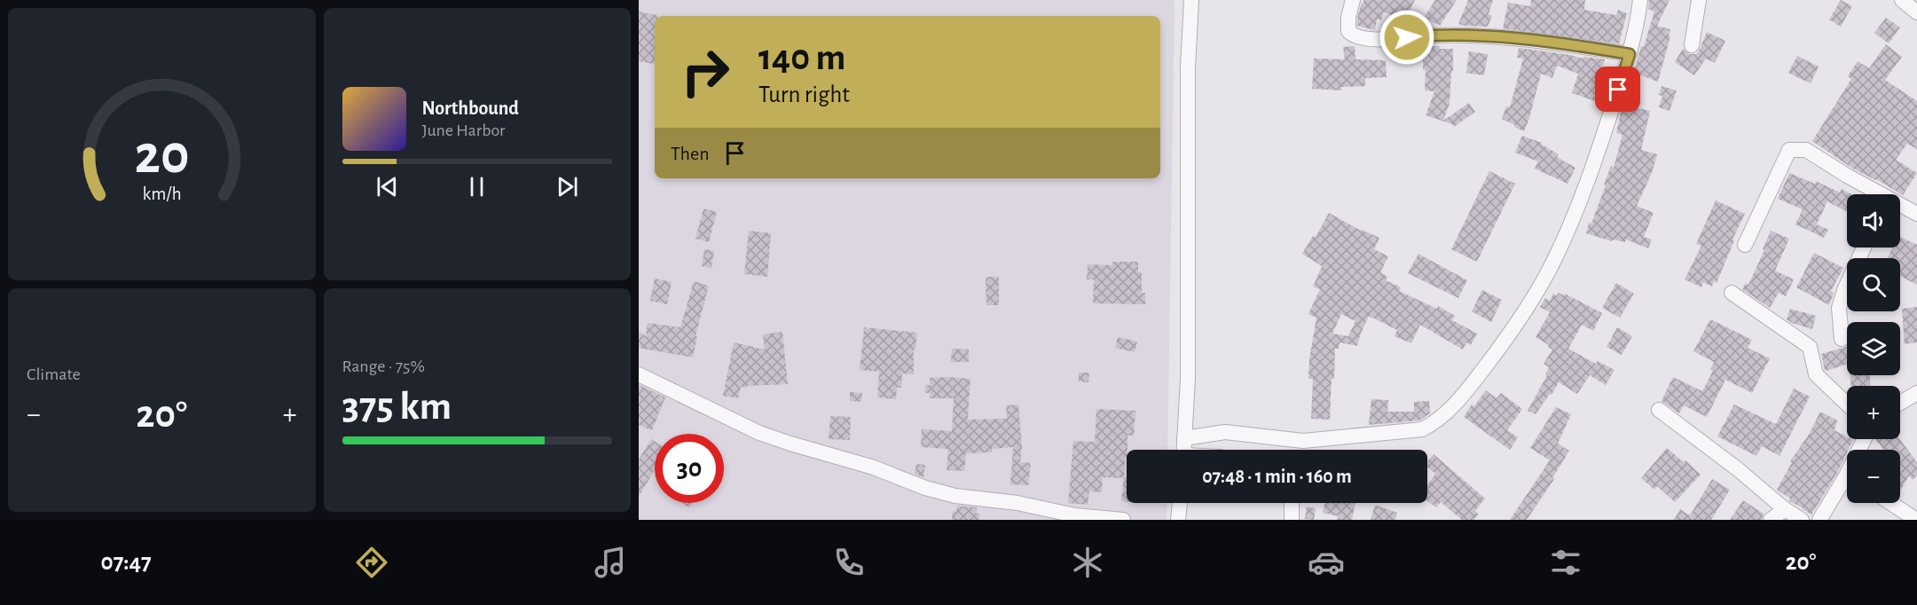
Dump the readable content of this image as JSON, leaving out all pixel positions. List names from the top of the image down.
{
  "page": {
    "turn": ["140 m", "Turn right"],
    "song": ["Northbound", "June Harbor"],
    "then": "Then",
    "map_buttons": ["+", "−"],
    "tile": [
      "Climate",
      ["Range · 75%", "375 km"]
    ],
    "heat": ["−", "20°", "+"],
    "limit": "30",
    "trip": "07:48 · 1 min · 160 m",
    "tabs": ["07:47", "20°"],
    "gauge": ["20", "km/h"]
  }
}
